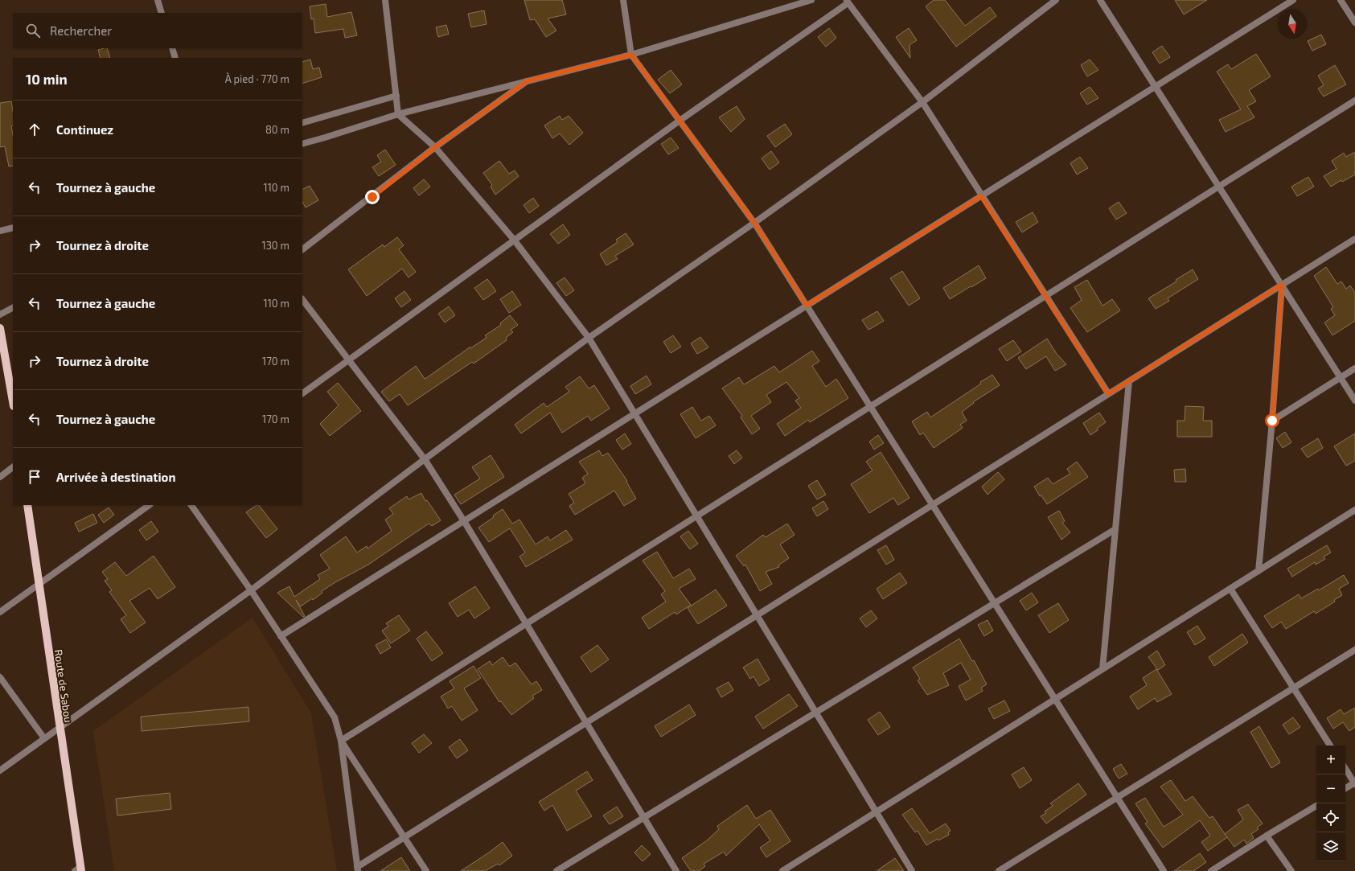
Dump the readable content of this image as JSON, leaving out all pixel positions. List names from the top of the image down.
{
  "streets": {
    "main road": ["Route de Sabou"]
  },
  "north": "bottom",
  "page": {
    "search": "Rechercher",
    "heading": ["10 min", "À pied · 770 m"],
    "list": [
      ["Continuez", "80 m"],
      ["Tournez à gauche", "110 m"],
      ["Tournez à droite", "130 m"],
      ["Tournez à gauche", "110 m"],
      ["Tournez à droite", "170 m"],
      ["Tournez à gauche", "170 m"],
      "Arrivée à destination"
    ],
    "map_buttons": ["+", "−"]
  }
}
